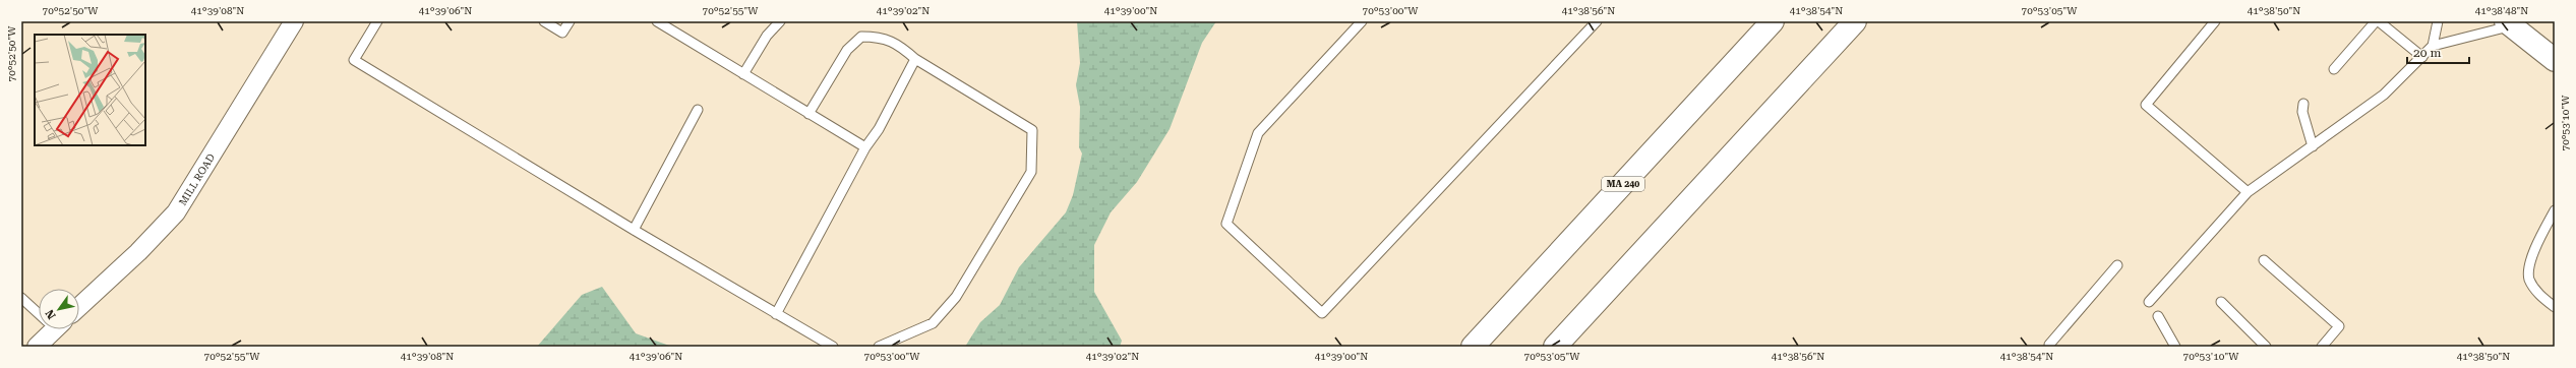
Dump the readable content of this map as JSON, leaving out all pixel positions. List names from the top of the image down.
{
  "streets": {
    "main road": ["MA 240"],
    "street": ["MILL ROAD"]
  },
  "scale_bar": "20 m",
  "north": "bottom left",
  "coordinates": [
    "70°52'50\"W",
    "41°39'08\"N",
    "41°39'06\"N",
    "70°52'55\"W",
    "41°39'02\"N",
    "41°39'00\"N",
    "70°53'00\"W",
    "41°38'56\"N",
    "41°38'54\"N",
    "70°53'05\"W",
    "41°38'50\"N",
    "41°38'48\"N",
    "70°53'10\"W"
  ]
}
